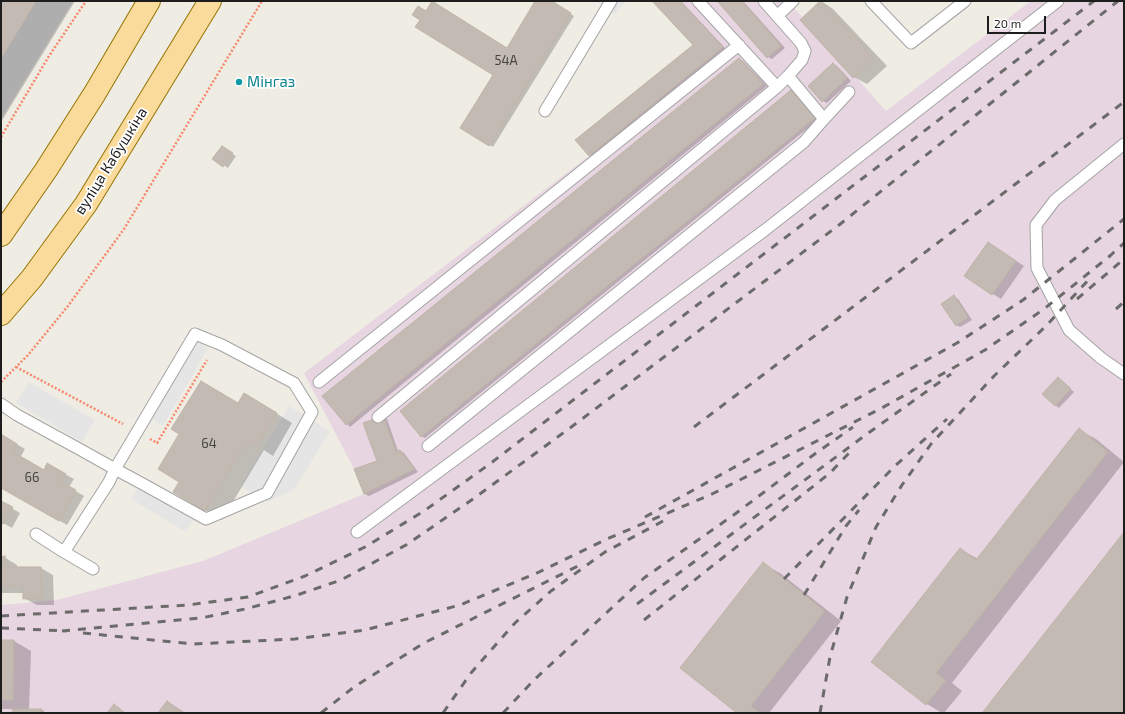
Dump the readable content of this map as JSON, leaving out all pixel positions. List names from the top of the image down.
{
  "streets": {
    "main road": ["вуліца Кабушкіна"]
  },
  "places": ["Мінгаз"],
  "house_numbers": ["54А", "64", "66"],
  "scale_bar": "20 m"
}
